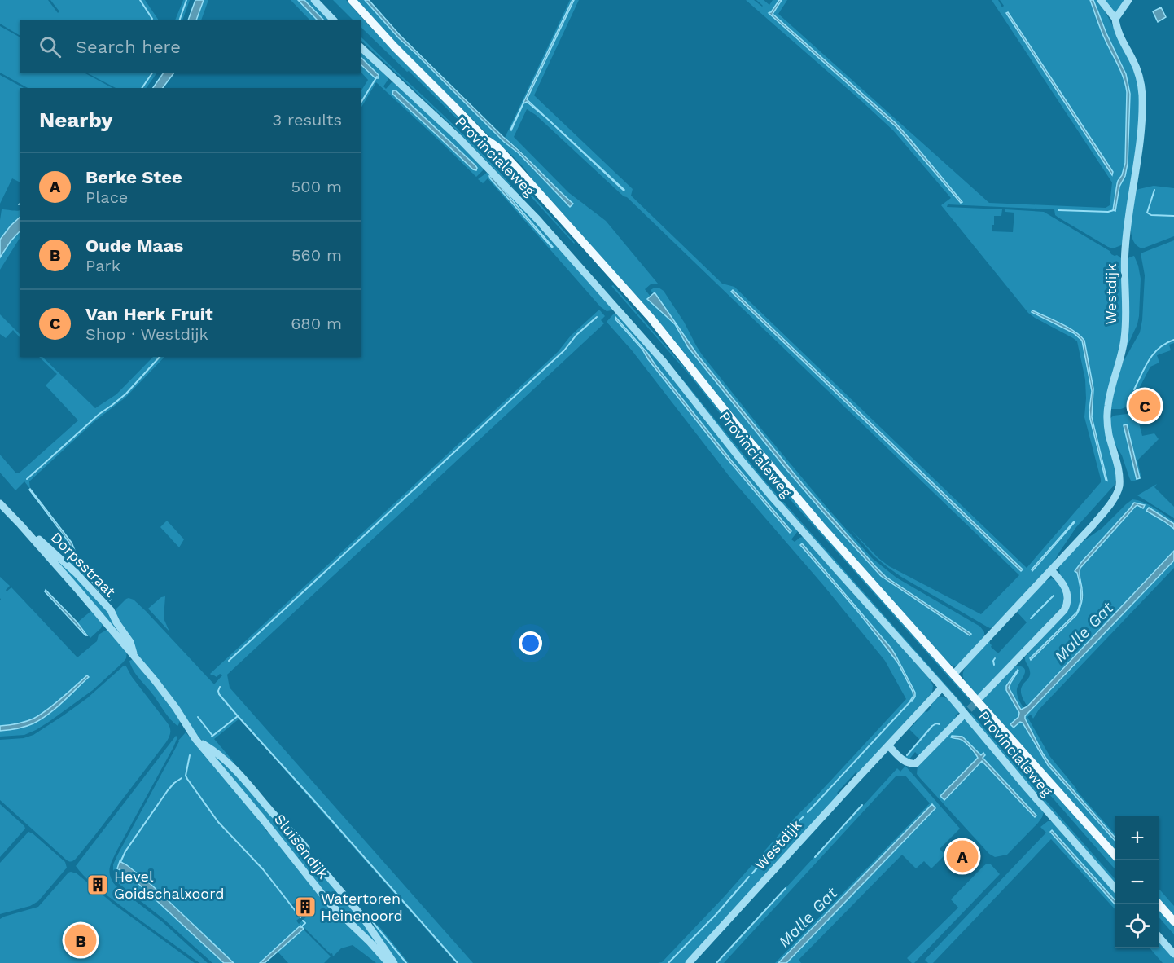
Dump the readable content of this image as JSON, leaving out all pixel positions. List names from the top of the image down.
{
  "streets": {
    "main road": ["Provincialeweg"],
    "street": ["Westdijk", "Dorpsstraat", "Sluisendijk"]
  },
  "crossings": [
    ["Provincialeweg", "Westdijk"],
    ["Dorpsstraat", "Sluisendijk"]
  ],
  "water": ["Malle Gat"],
  "places": {
    "building": ["Hevel Goidschalxoord", "Watertoren Heinenoord"]
  },
  "page": {
    "search": "Search here",
    "heading": ["Nearby", "3 results"],
    "list": [
      {
        "mark": "A",
        "name": "Berke Stee",
        "note": "Place",
        "value": "500 m"
      },
      {
        "mark": "B",
        "name": "Oude Maas",
        "note": "Park",
        "value": "560 m"
      },
      {
        "mark": "C",
        "name": "Van Herk Fruit",
        "note": "Shop · Westdijk",
        "value": "680 m"
      }
    ],
    "pins": ["C", "A", "B"],
    "map_buttons": ["+", "−"]
  }
}
